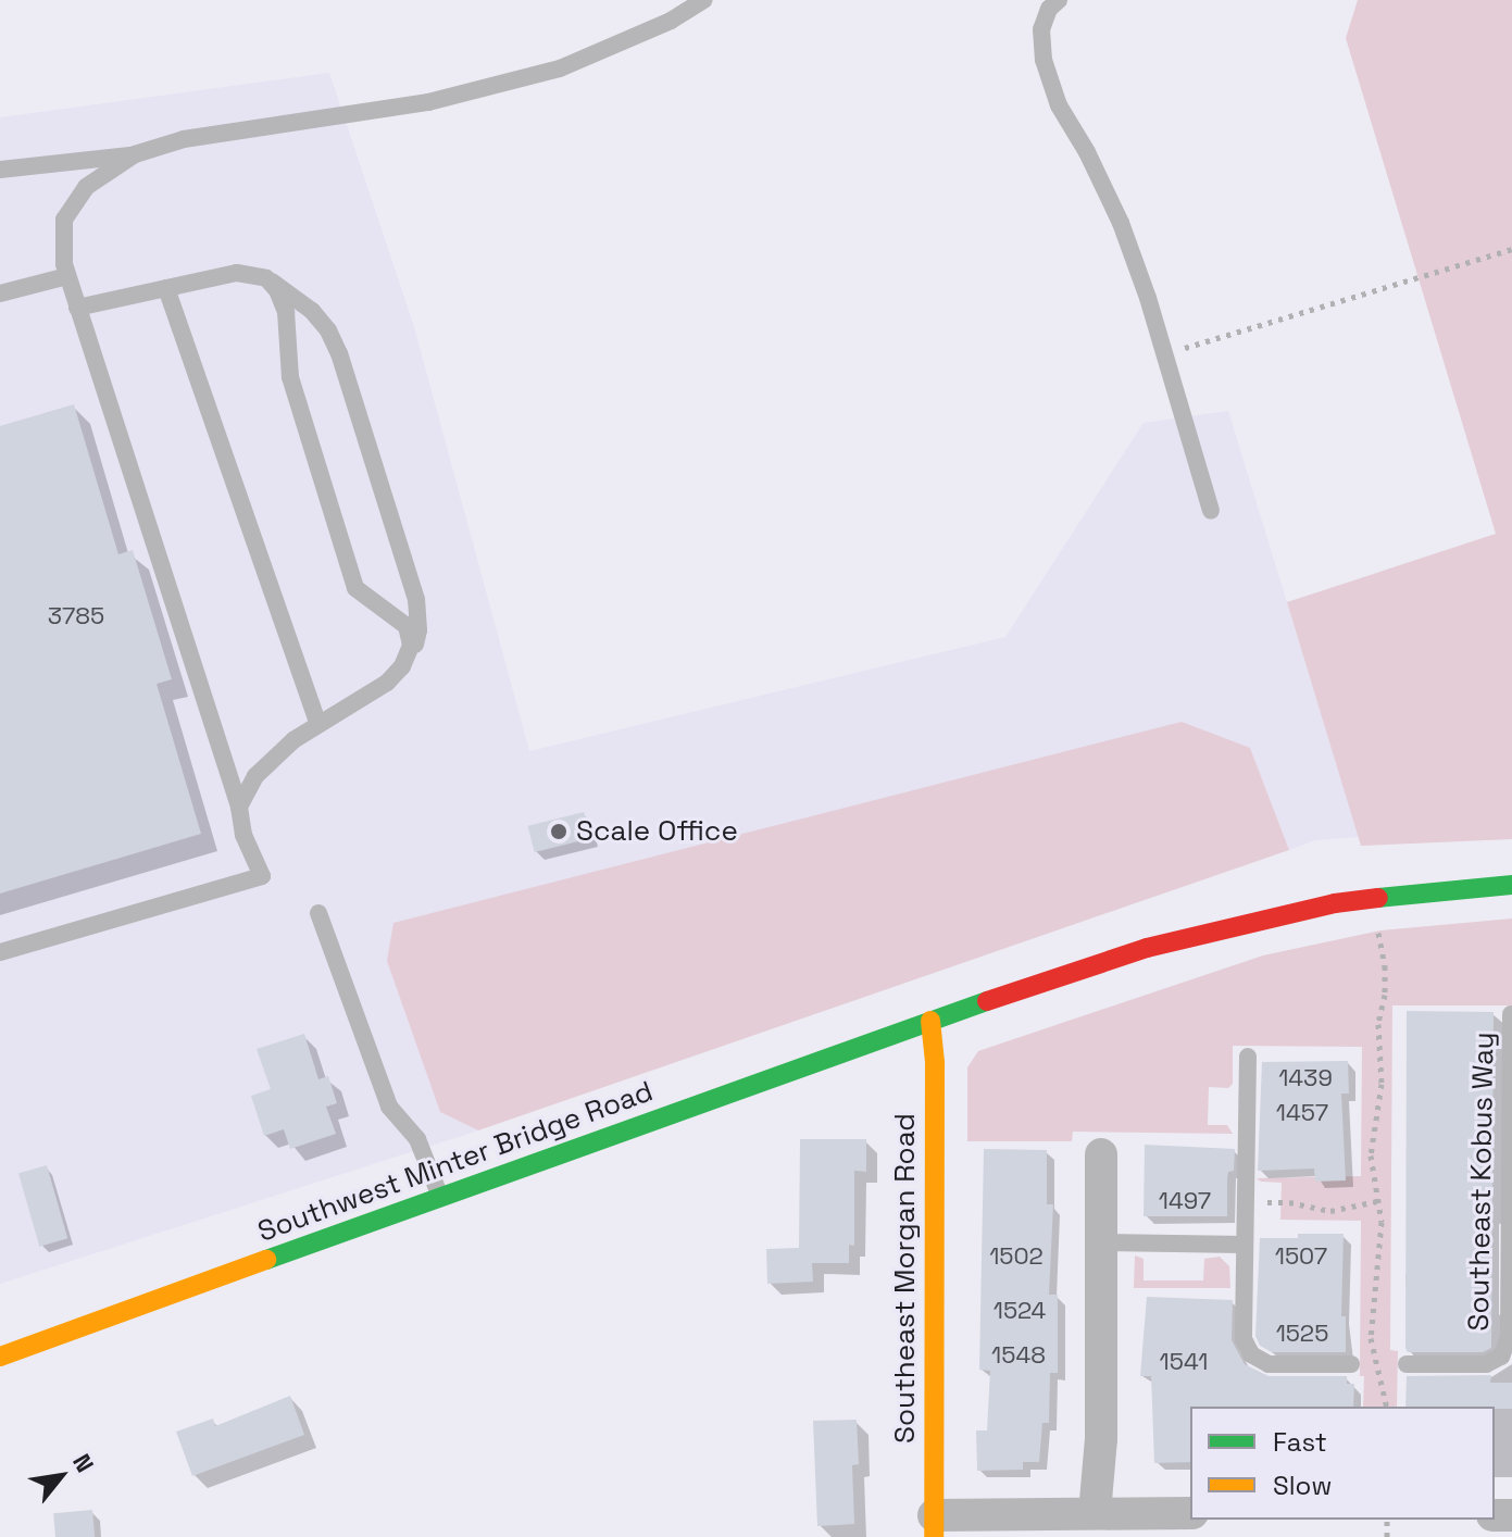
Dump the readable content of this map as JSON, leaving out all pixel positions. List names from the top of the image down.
{
  "streets": {
    "main road": ["Southwest Minter Bridge Road", "Southeast Morgan Road"],
    "lane": ["Southeast Kobus Way"]
  },
  "crossings": [
    ["Southwest Minter Bridge Road", "Southeast Morgan Road"]
  ],
  "places": ["Scale Office"],
  "house_numbers": [
    "3785",
    "1439",
    "1457",
    "1497",
    "1502",
    "1507",
    "1524",
    "1525",
    "1548",
    "1541"
  ],
  "legend": ["Fast", "Slow"],
  "north": "top right"
}
